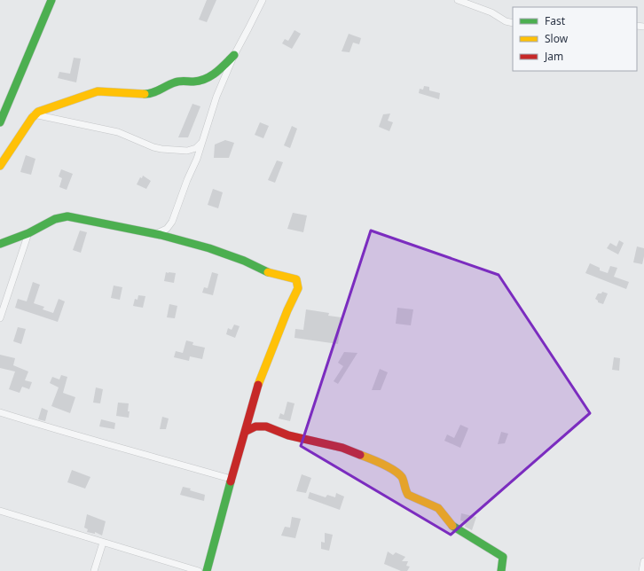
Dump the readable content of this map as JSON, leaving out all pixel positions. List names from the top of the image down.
{
  "legend": ["Fast", "Slow", "Jam"]
}
